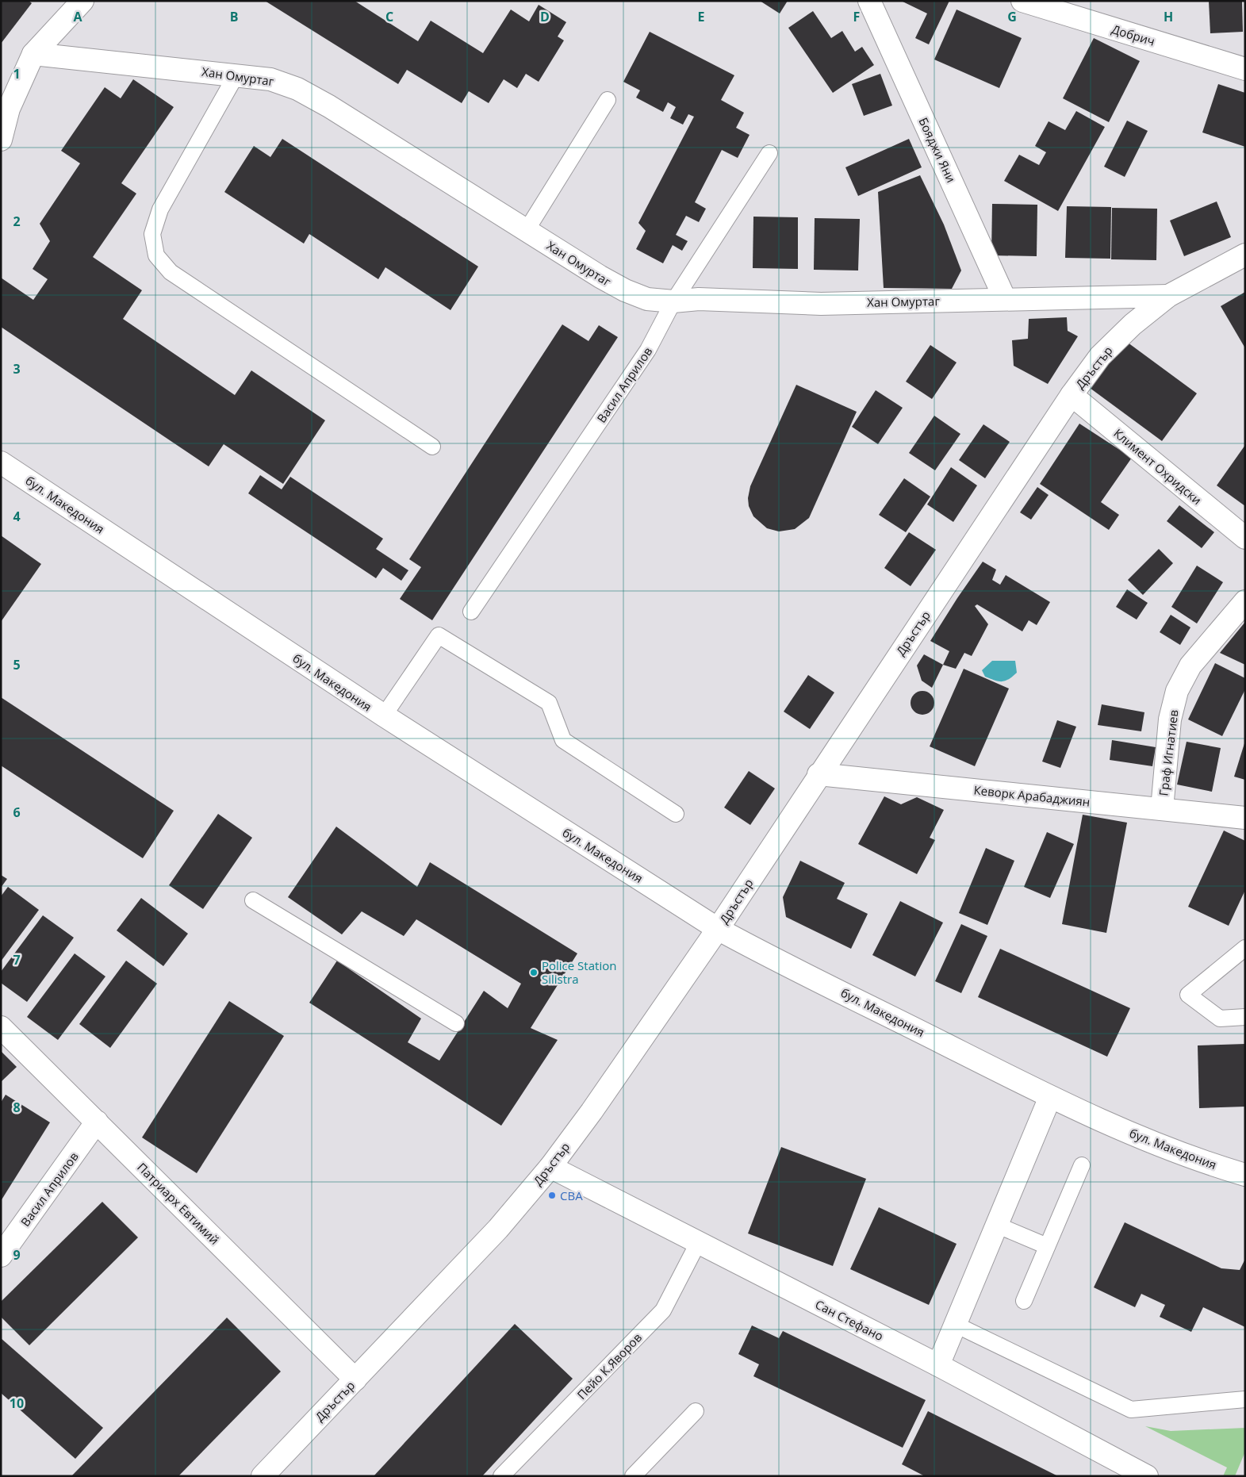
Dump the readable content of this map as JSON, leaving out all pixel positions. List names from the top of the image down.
{
  "streets": {
    "street": [
      "Добрич",
      "Хан Омуртаг",
      "Бояджи Яни",
      "Дръстър",
      "Васил Априлов",
      "Климент Охридски",
      "бул. Македония",
      "Граф Игнатиев",
      "Кеворк Арабаджиян",
      "Патриарх Евтимий",
      "Сан Стефано"
    ],
    "lane": ["Пейо К.Яворов"]
  },
  "crossings": [
    ["Хан Омуртаг", "Бояджи Яни"],
    ["Хан Омуртаг", "Дръстър"],
    ["Хан Омуртаг", "Васил Априлов"],
    ["Дръстър", "Климент Охридски"],
    ["Дръстър", "бул. Македония"],
    ["Дръстър", "Кеворк Арабаджиян"],
    ["Дръстър", "Патриарх Евтимий"],
    ["Дръстър", "Сан Стефано"],
    ["Васил Априлов", "Патриарх Евтимий"],
    ["Граф Игнатиев", "Кеворк Арабаджиян"],
    ["Сан Стефано", "Пейо К.Яворов"]
  ],
  "places": ["Police Station Silistra", "CBA"],
  "grid": {
    "columns": [
      "A",
      "B",
      "C",
      "D",
      "E",
      "F",
      "G",
      "H"
    ],
    "rows": [
      "1",
      "2",
      "3",
      "4",
      "5",
      "6",
      "7",
      "8",
      "9",
      "10"
    ]
  }
}
